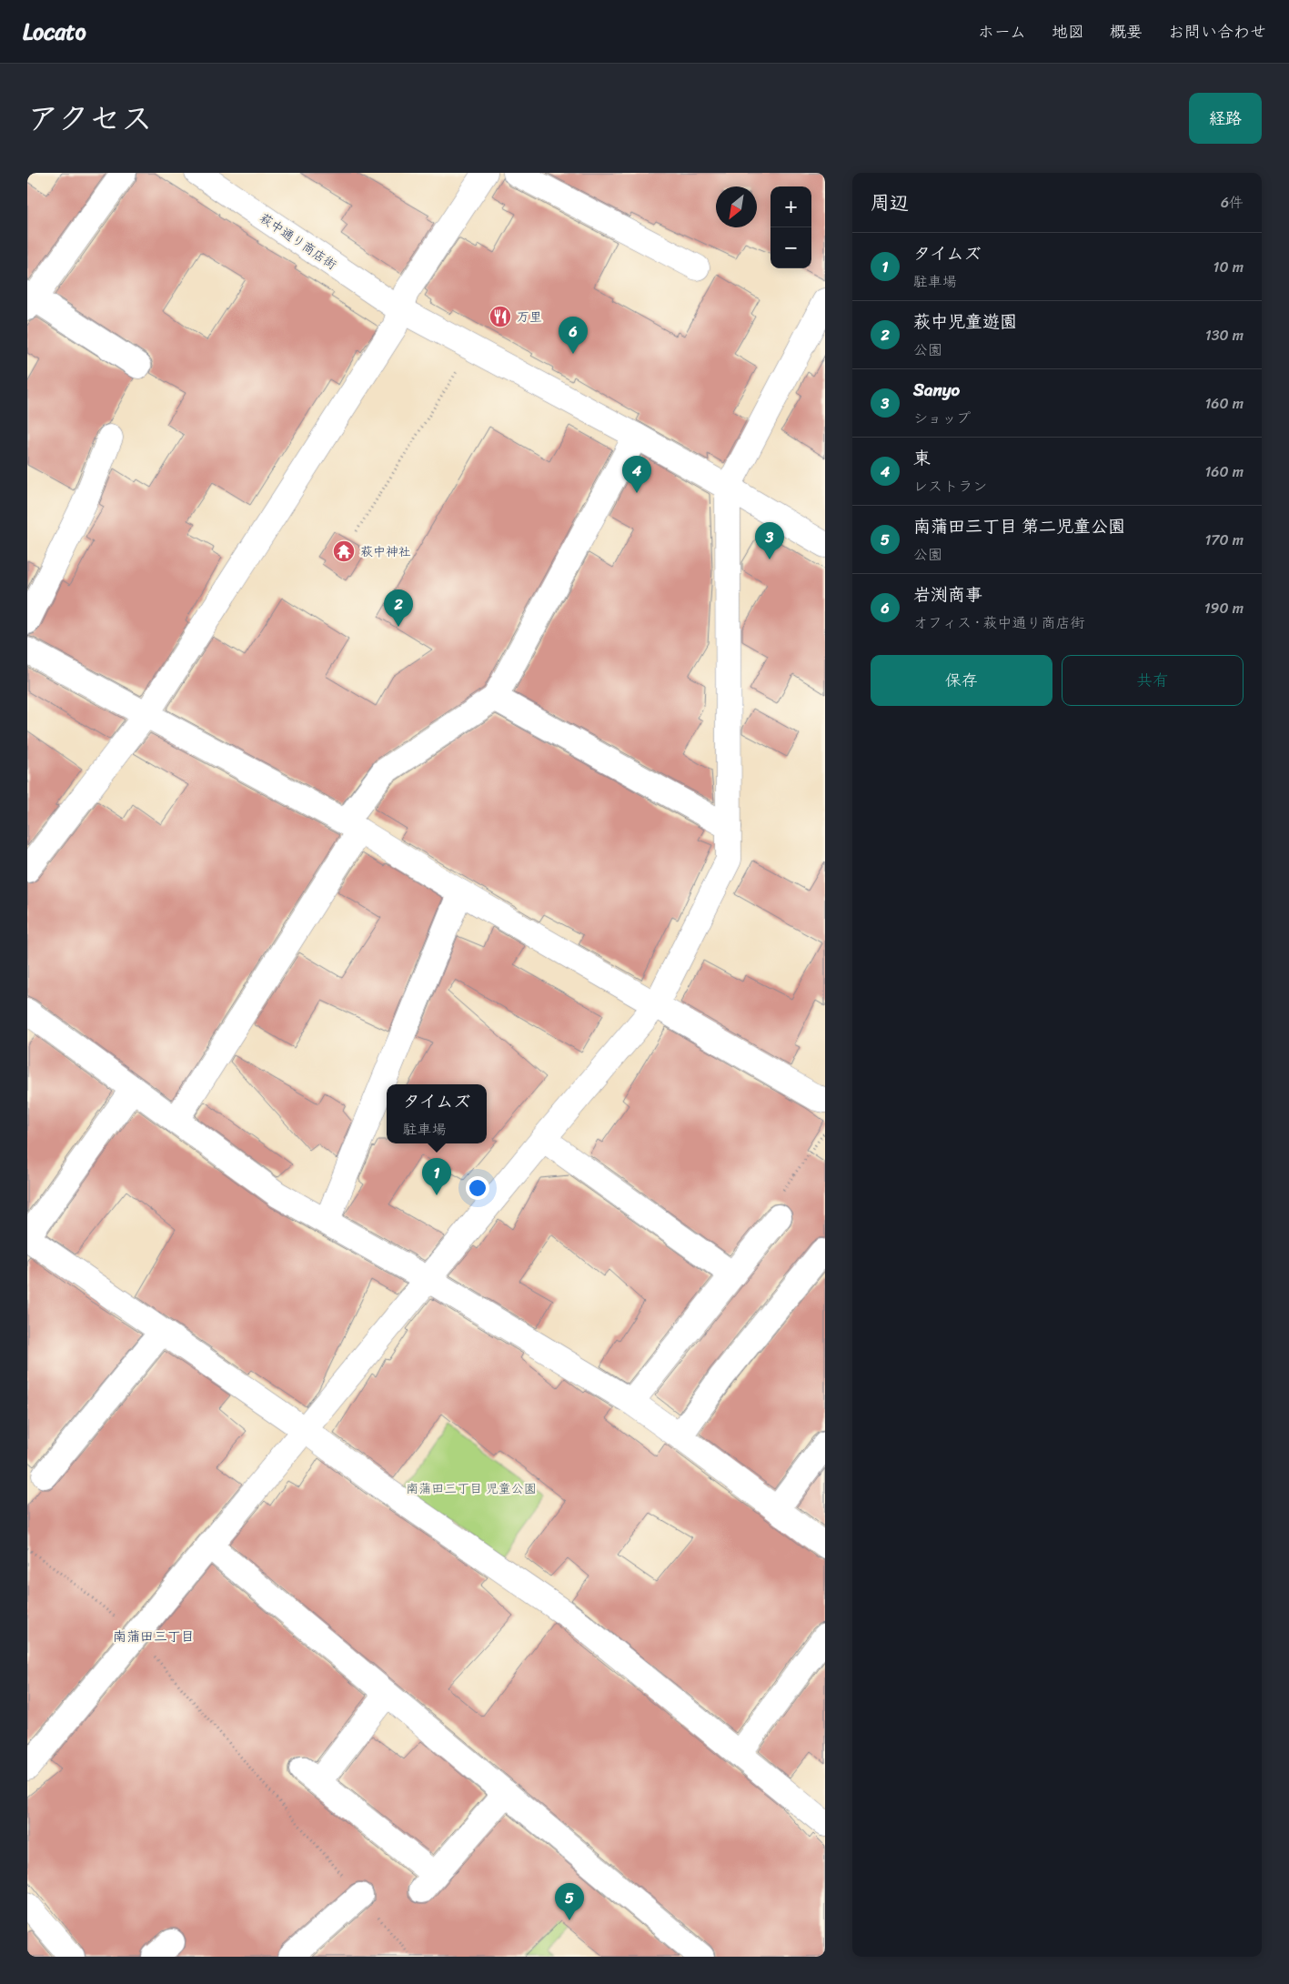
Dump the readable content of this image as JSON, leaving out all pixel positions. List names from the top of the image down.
{
  "streets": {
    "street": ["萩中通り商店街"]
  },
  "districts": ["南蒲田三丁目"],
  "parks": ["南蒲田三丁目 児童公園"],
  "places": {
    "restaurant": ["万里"],
    "temple": ["萩中神社"]
  },
  "north": "bottom left",
  "page": {
    "header": "Locato",
    "nav": [
      "ホーム",
      "地図",
      "概要",
      "お問い合わせ"
    ],
    "title": "アクセス",
    "buttons": [
      "経路",
      ["保存", "共有"]
    ],
    "heading": ["周辺", "6件"],
    "map_buttons": ["+", "−"],
    "list": [
      {
        "mark": "1",
        "name": "タイムズ",
        "note": "駐車場",
        "value": "10 m"
      },
      {
        "mark": "2",
        "name": "萩中児童遊園",
        "note": "公園",
        "value": "130 m"
      },
      {
        "mark": "3",
        "name": "Sanyo",
        "note": "ショップ",
        "value": "160 m"
      },
      {
        "mark": "4",
        "name": "東",
        "note": "レストラン",
        "value": "160 m"
      },
      {
        "mark": "5",
        "name": "南蒲田三丁目 第二児童公園",
        "note": "公園",
        "value": "170 m"
      },
      {
        "mark": "6",
        "name": "岩渕商事",
        "note": "オフィス · 萩中通り商店街",
        "value": "190 m"
      }
    ],
    "pins": [
      "6",
      "4",
      "3",
      "2",
      "1",
      "5"
    ],
    "popup": ["タイムズ", "駐車場"]
  }
}
